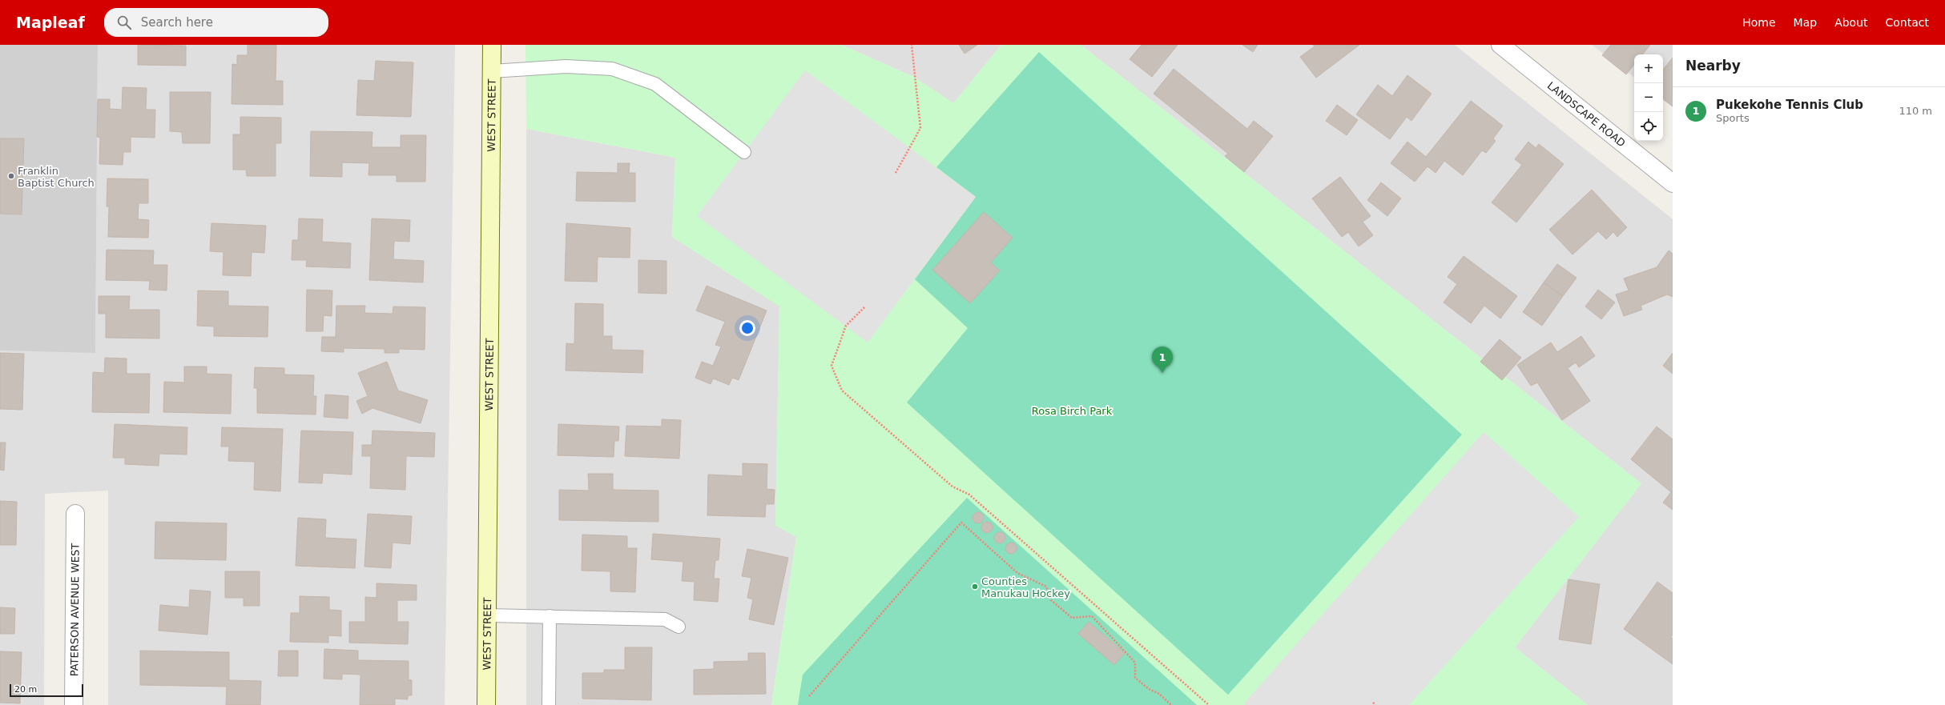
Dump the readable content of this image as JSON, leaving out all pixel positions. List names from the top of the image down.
{
  "streets": {
    "main road": ["WEST STREET"],
    "street": ["LANDSCAPE ROAD", "PATERSON AVENUE WEST"]
  },
  "parks": ["Rosa Birch Park"],
  "places": ["Franklin Baptist Church", "Counties Manukau Hockey"],
  "scale_bar": "20 m",
  "page": {
    "header": "Mapleaf",
    "search": "Search here",
    "nav": [
      "Home",
      "Map",
      "About",
      "Contact"
    ],
    "heading": "Nearby",
    "map_buttons": ["+", "−"],
    "list": [
      {
        "mark": "1",
        "name": "Pukekohe Tennis Club",
        "note": "Sports",
        "value": "110 m"
      }
    ],
    "pins": "1",
    "scale": "20 m"
  }
}
